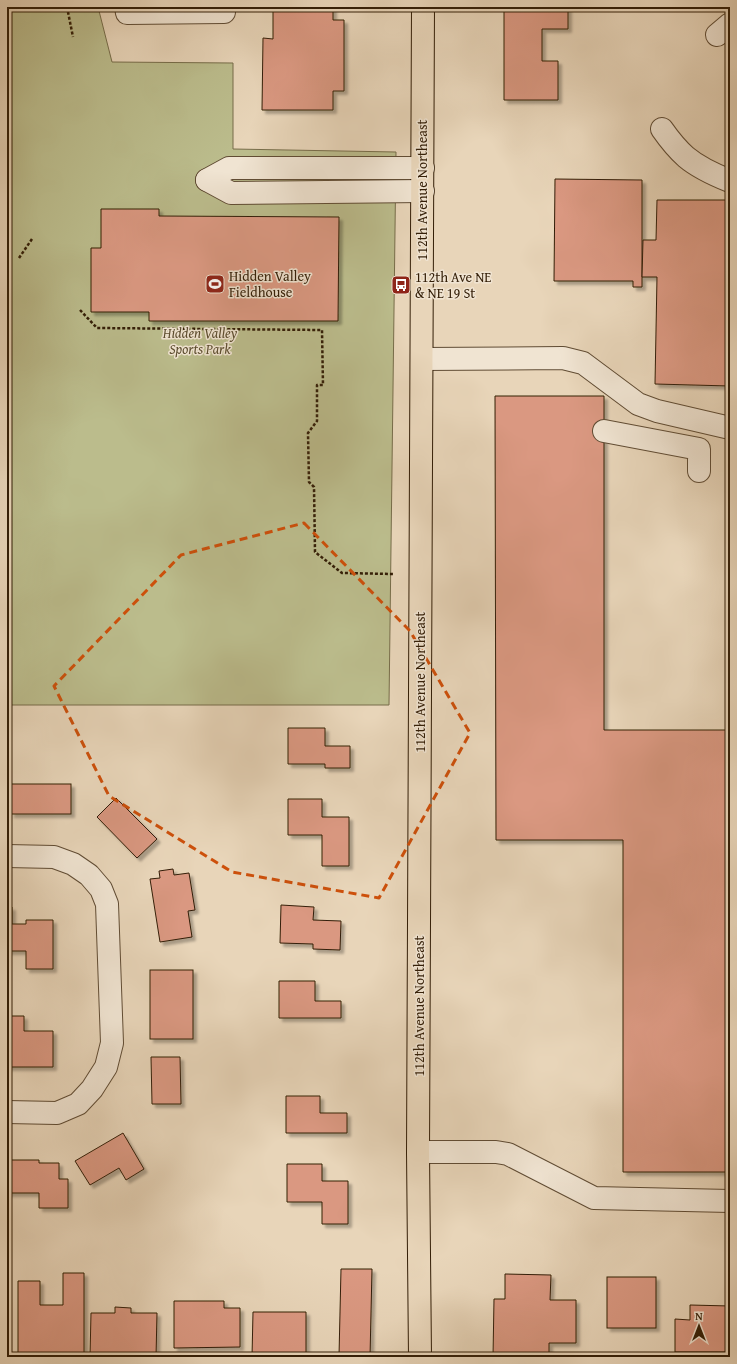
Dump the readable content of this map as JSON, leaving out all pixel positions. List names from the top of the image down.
{
  "streets": {
    "main road": ["112th Avenue Northeast"]
  },
  "parks": ["Hidden Valley Sports Park"],
  "places": {
    "sports": ["Hidden Valley Fieldhouse"],
    "bus stop": ["112th Ave NE & NE 19 St"]
  },
  "north": "top"
}
